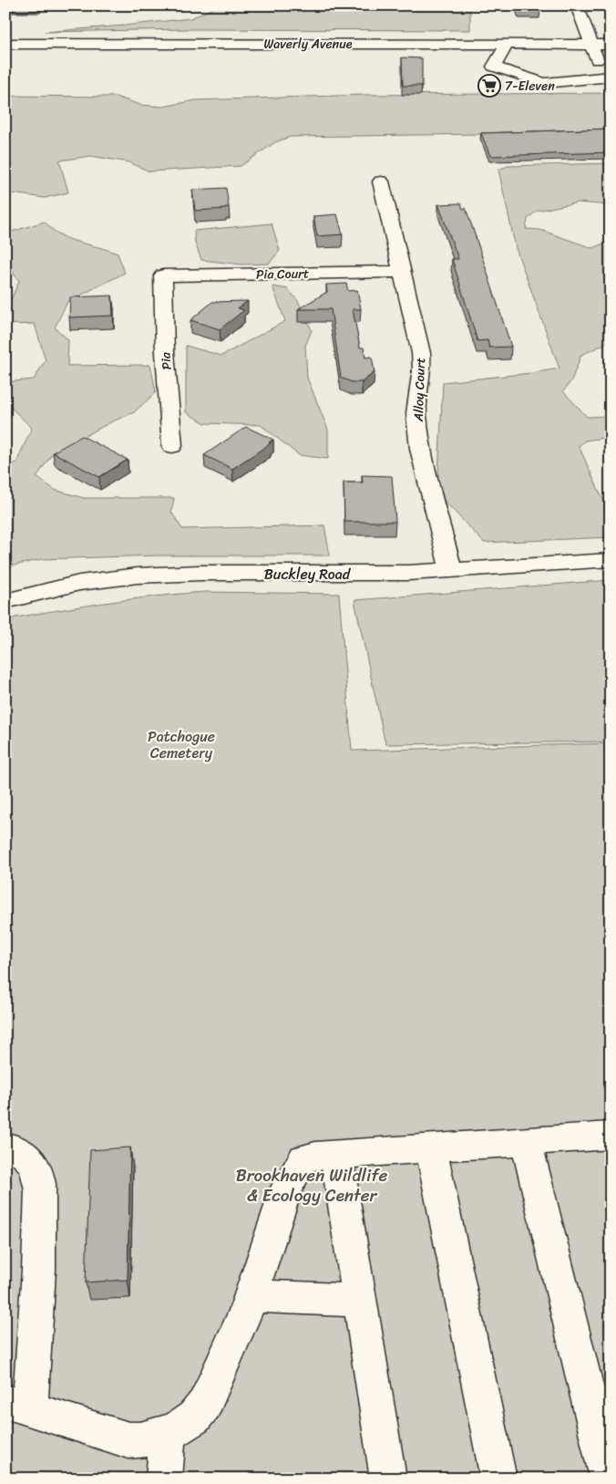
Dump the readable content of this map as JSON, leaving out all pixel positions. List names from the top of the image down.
{
  "streets": {
    "street": [
      "Waverly Avenue",
      "Pia Court",
      "Pia",
      "Alloy Court",
      "Buckley Road"
    ]
  },
  "crossings": [
    ["Pia Court", "Pia"],
    ["Pia Court", "Alloy Court"],
    ["Alloy Court", "Buckley Road"]
  ],
  "parks": ["Patchogue Cemetery", "Brookhaven Wildlife & Ecology Center"],
  "places": {
    "supermarket": ["7-Eleven"]
  }
}
